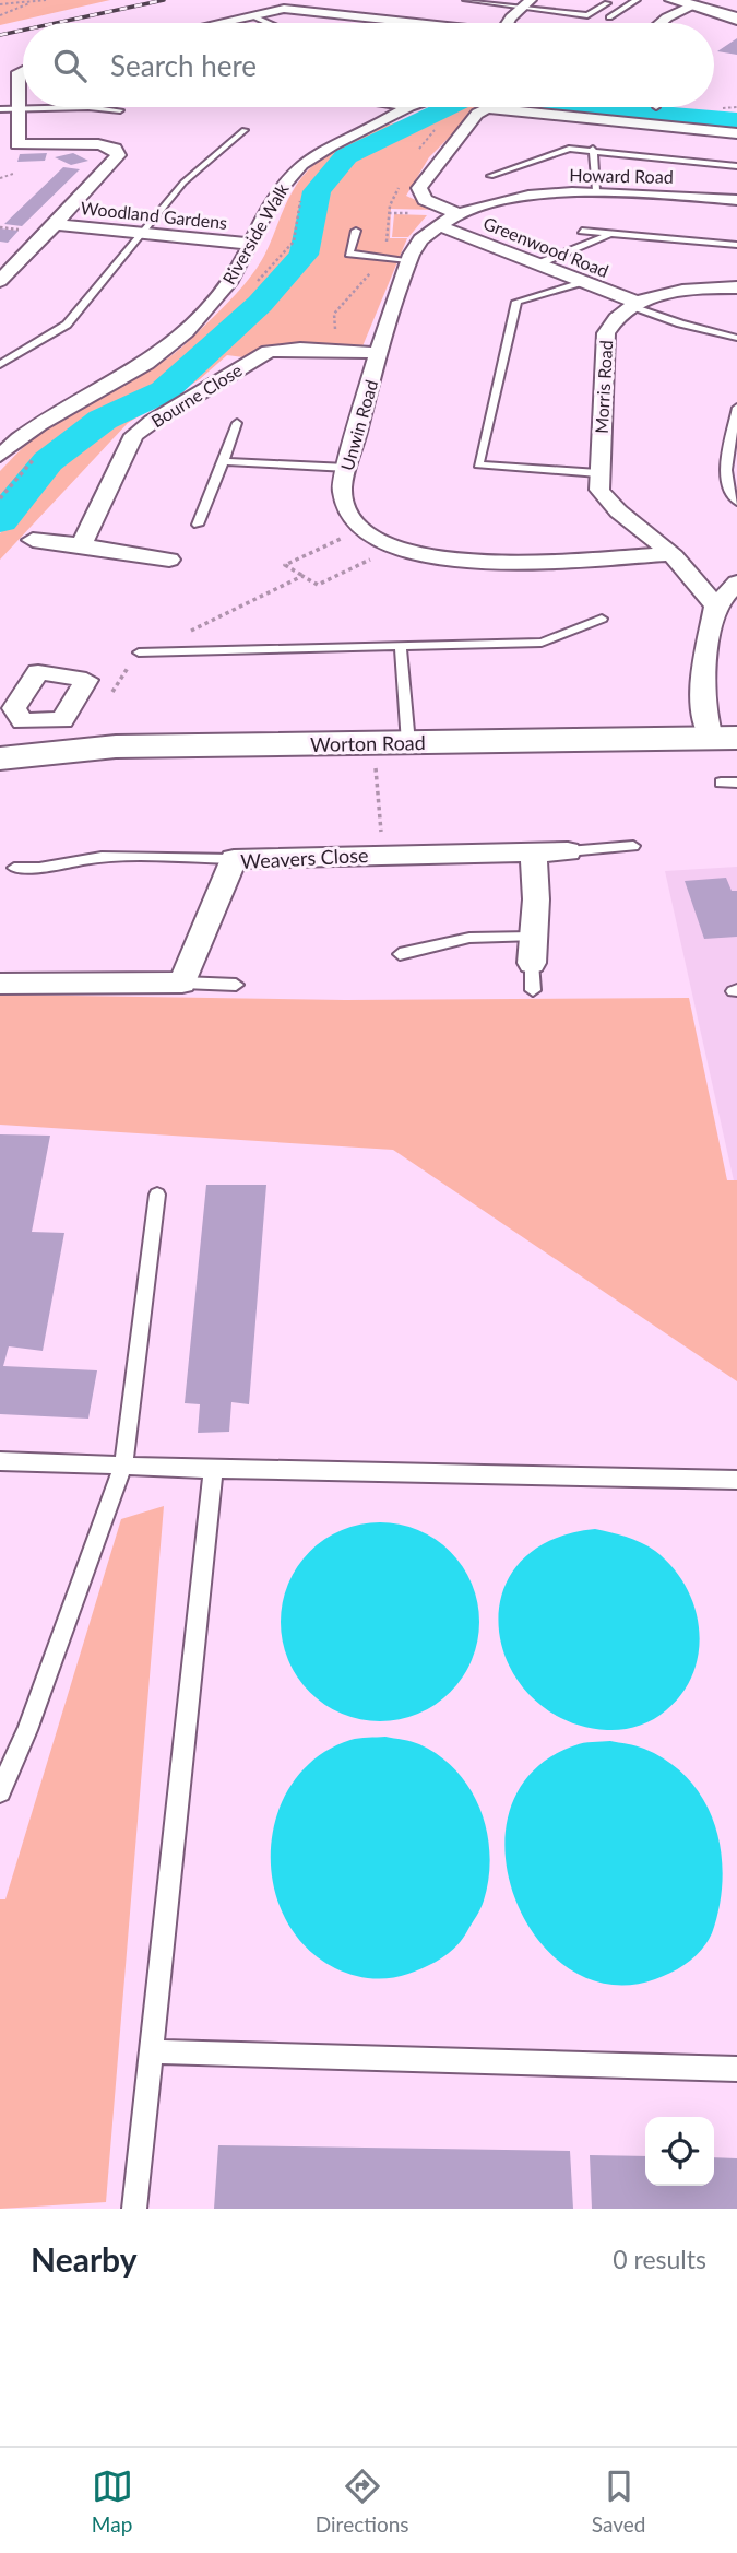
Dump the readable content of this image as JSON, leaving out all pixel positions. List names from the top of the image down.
{
  "streets": {
    "street": [
      "Howard Road",
      "Woodland Gardens",
      "Riverside Walk",
      "Greenwood Road",
      "Morris Road",
      "Bourne Close",
      "Unwin Road",
      "Worton Road",
      "Weavers Close"
    ]
  },
  "crossings": [
    ["Howard Road", "Unwin Road"],
    ["Woodland Gardens", "Riverside Walk"],
    ["Greenwood Road", "Morris Road"],
    ["Greenwood Road", "Unwin Road"],
    ["Bourne Close", "Unwin Road"]
  ],
  "page": {
    "search": "Search here",
    "heading": ["Nearby", "0 results"],
    "nav": ["Map", "Directions", "Saved"]
  }
}
